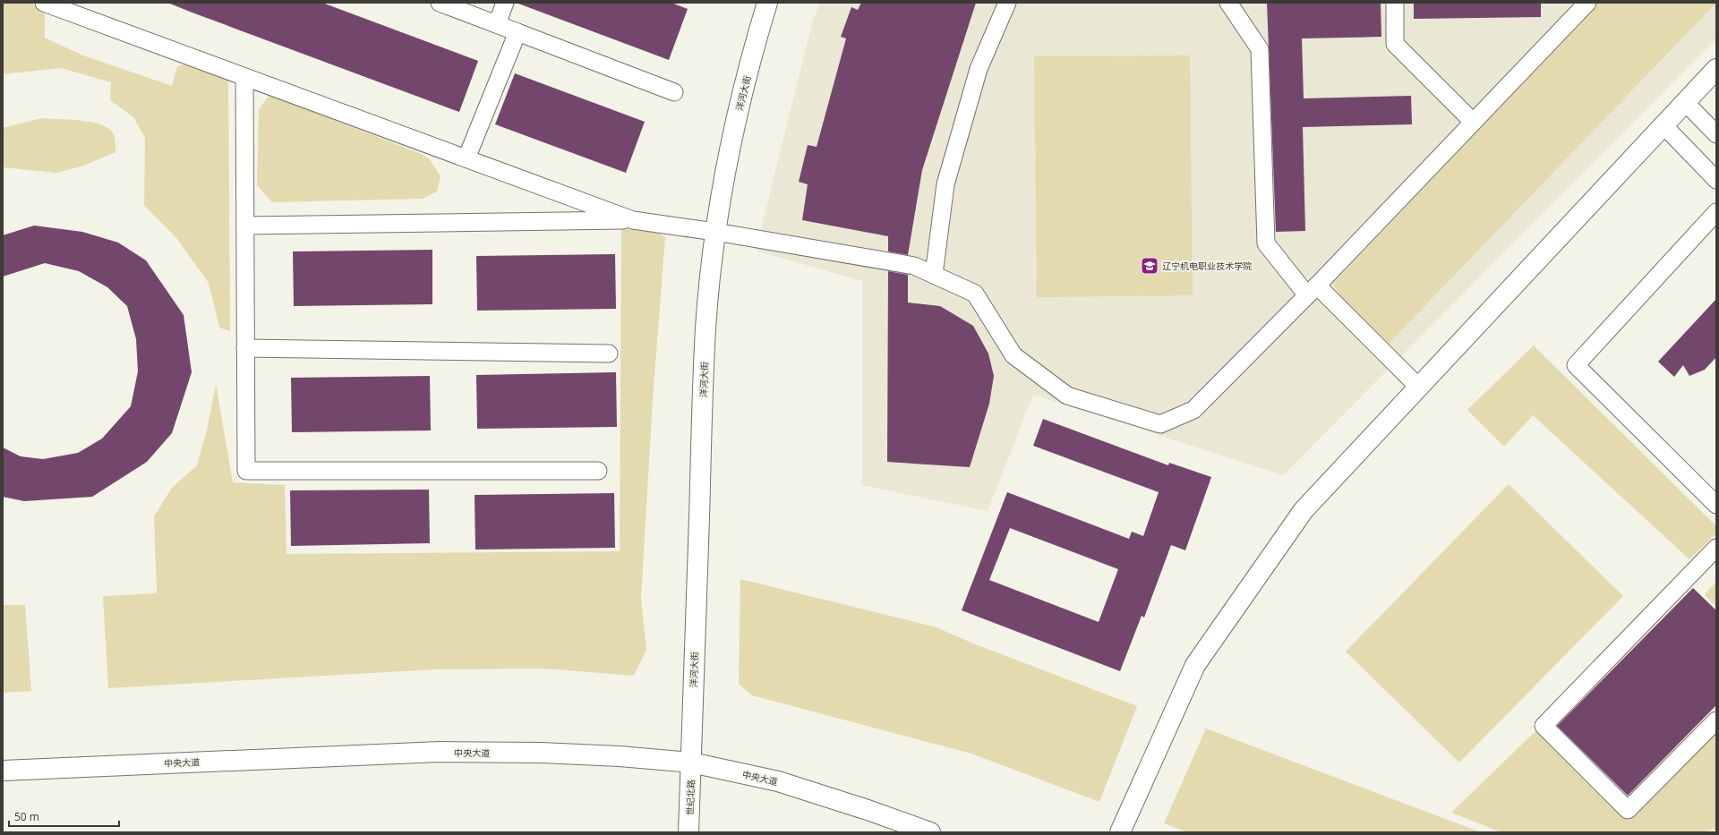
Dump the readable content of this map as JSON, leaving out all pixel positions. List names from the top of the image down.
{
  "streets": {
    "street": ["洋河大街", "中央大道", "世纪北路"]
  },
  "crossings": [
    ["洋河大街", "中央大道"],
    ["洋河大街", "世纪北路"],
    ["中央大道", "世纪北路"]
  ],
  "places": {
    "school or university": ["辽宁机电职业技术学院"]
  },
  "scale_bar": "50 m"
}
